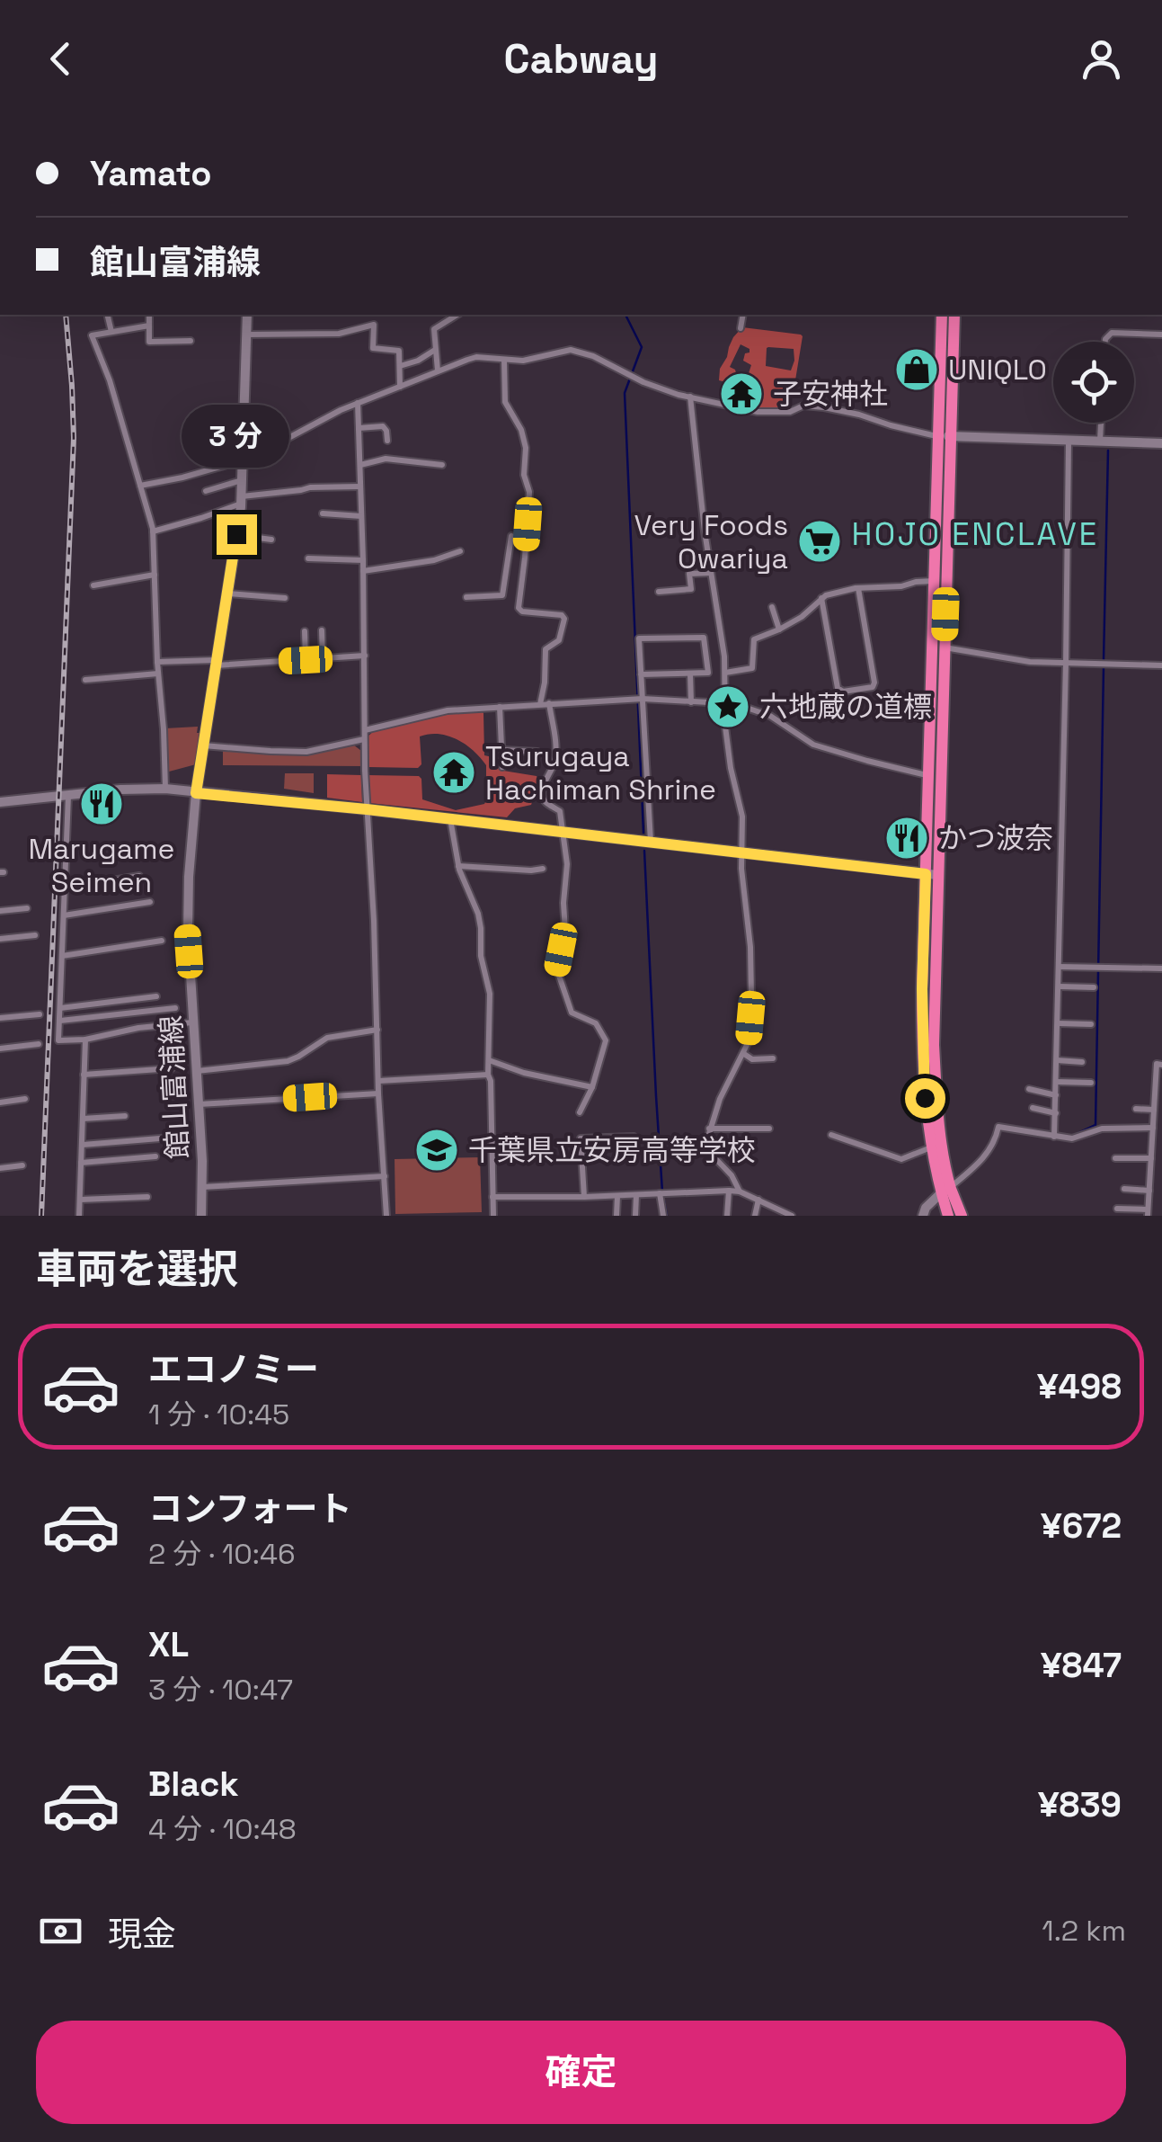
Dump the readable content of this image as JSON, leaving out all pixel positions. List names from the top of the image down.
{
  "streets": {
    "street": ["館山富浦線"]
  },
  "districts": ["HOJO ENCLAVE"],
  "places": {
    "shop": ["UNIQLO"],
    "temple": ["子安神社", "Tsurugaya Hachiman Shrine"],
    "supermarket": ["Very Foods Owariya"],
    "place": ["六地蔵の道標"],
    "restaurant": ["Marugame Seimen", "かつ波奈"],
    "school or university": ["千葉県立安房高等学校"]
  },
  "page": {
    "header": "Cabway",
    "banner": ["Yamato", "館山富浦線"],
    "bubble": "3 分",
    "heading": "車両を選択",
    "list": [
      {
        "name": "エコノミー",
        "note": "1 分 · 10:45",
        "value": "¥498"
      },
      {
        "name": "コンフォート",
        "note": "2 分 · 10:46",
        "value": "¥672"
      },
      {
        "name": "XL",
        "note": "3 分 · 10:47",
        "value": "¥847"
      },
      {
        "name": "Black",
        "note": "4 分 · 10:48",
        "value": "¥839"
      }
    ],
    "pay": ["現金", "1.2 km"],
    "buttons": "確定"
  }
}
